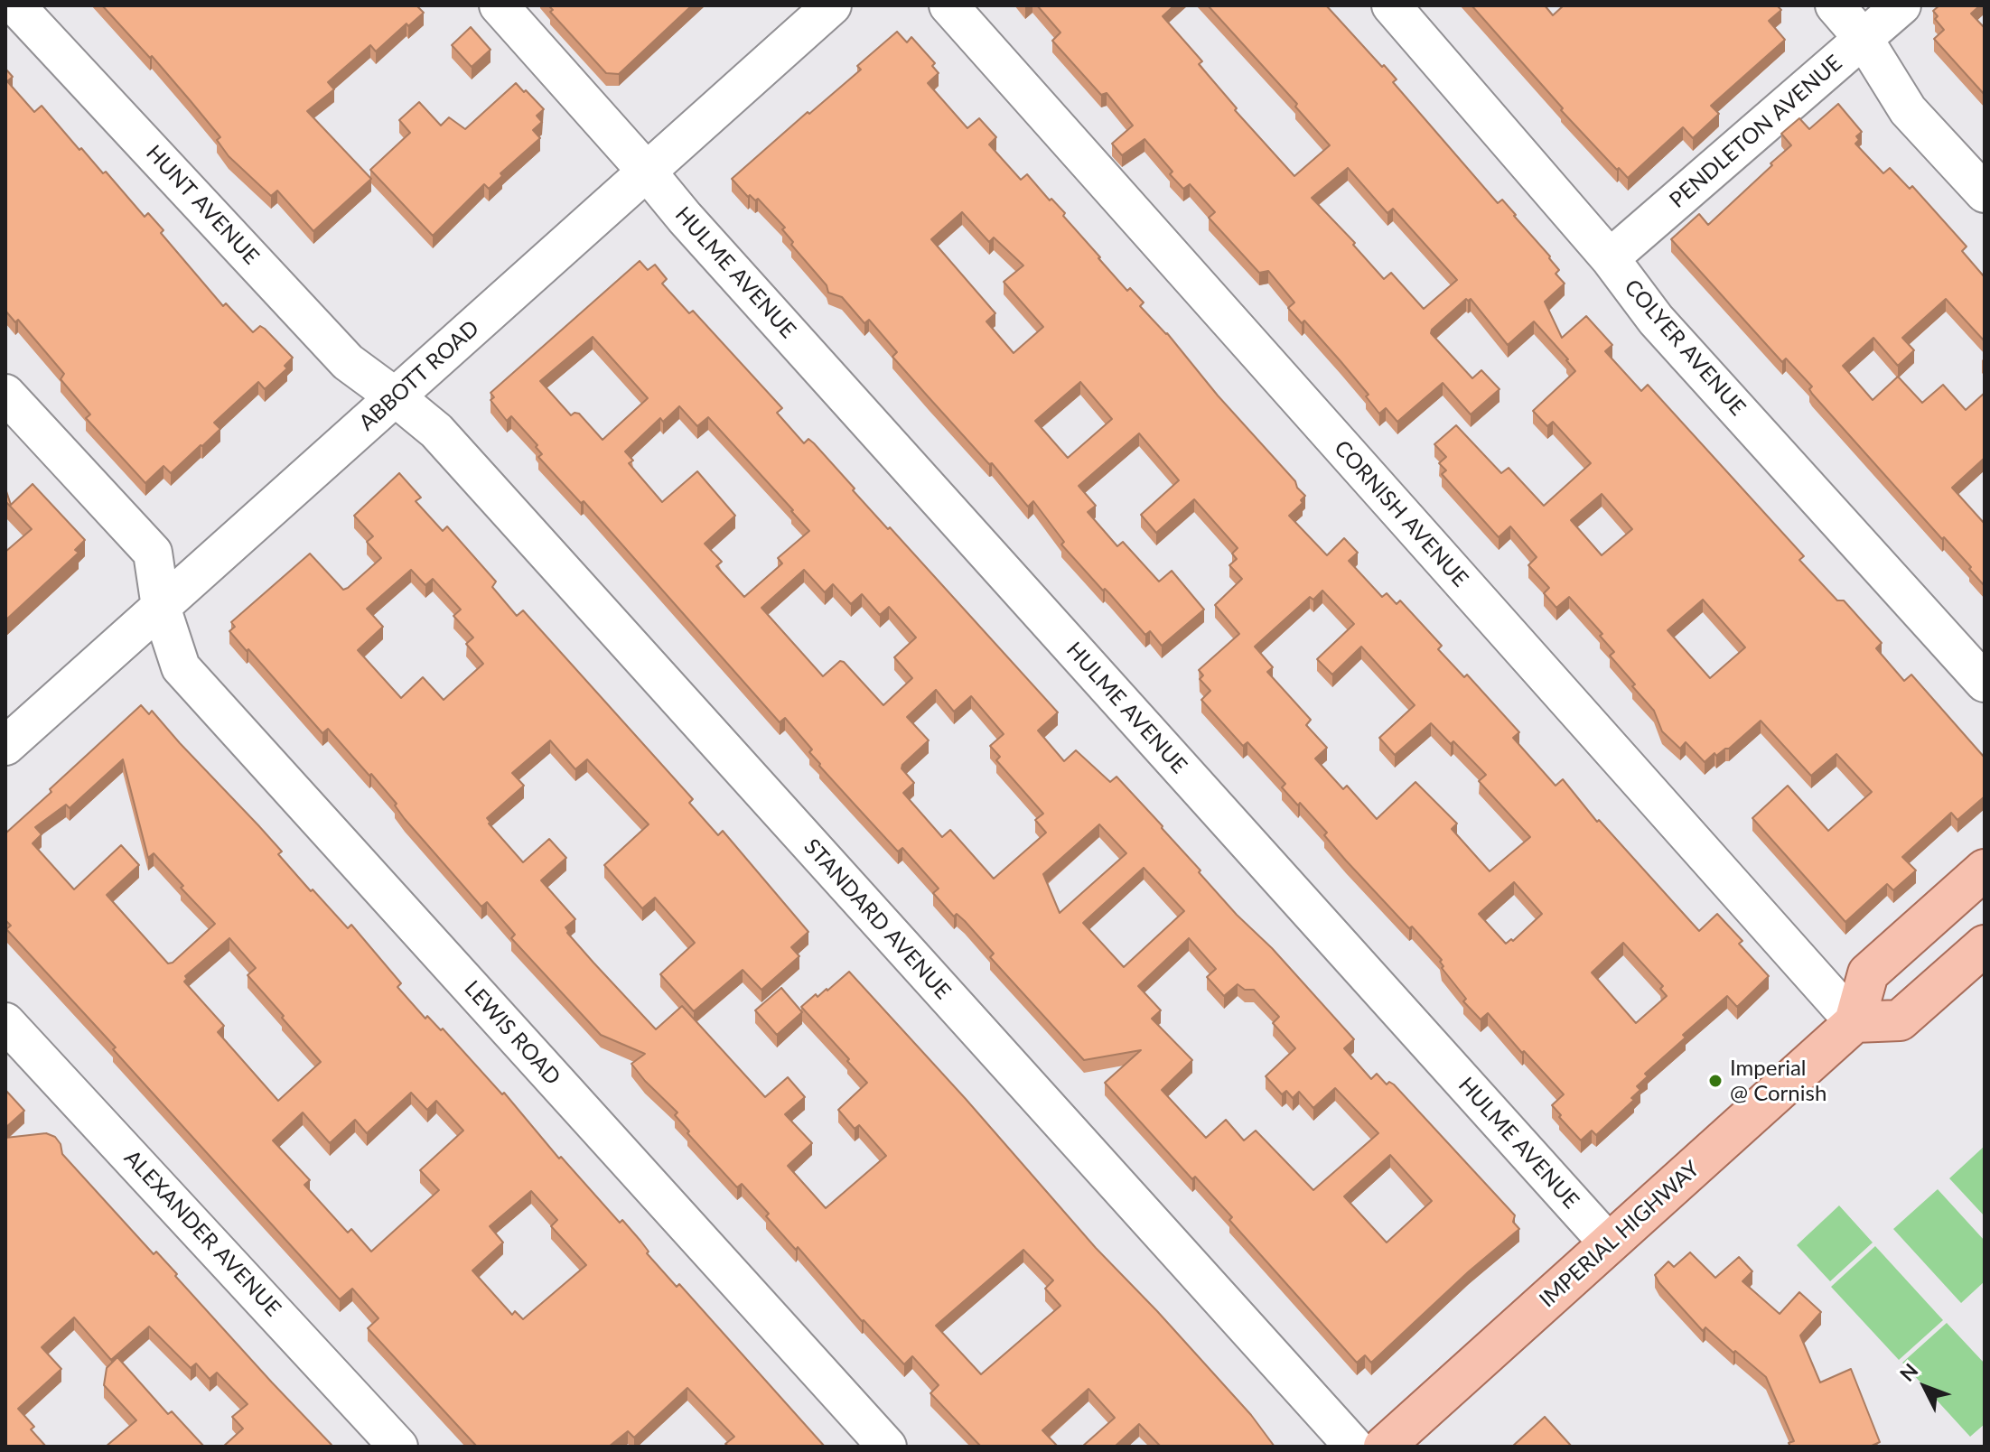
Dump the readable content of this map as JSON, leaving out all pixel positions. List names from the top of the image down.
{
  "streets": {
    "main road": ["IMPERIAL HIGHWAY"],
    "street": [
      "PENDLETON AVENUE",
      "HUNT AVENUE",
      "HULME AVENUE",
      "COLYER AVENUE",
      "ABBOTT ROAD",
      "CORNISH AVENUE",
      "STANDARD AVENUE",
      "LEWIS ROAD",
      "ALEXANDER AVENUE"
    ]
  },
  "crossings": [
    ["PENDLETON AVENUE", "COLYER AVENUE"],
    ["HUNT AVENUE", "ABBOTT ROAD"],
    ["HUNT AVENUE", "STANDARD AVENUE"],
    ["HULME AVENUE", "ABBOTT ROAD"],
    ["HULME AVENUE", "IMPERIAL HIGHWAY"],
    ["ABBOTT ROAD", "STANDARD AVENUE"],
    ["ABBOTT ROAD", "LEWIS ROAD"],
    ["CORNISH AVENUE", "IMPERIAL HIGHWAY"]
  ],
  "places": ["Imperial @ Cornish"],
  "north": "top left"
}
